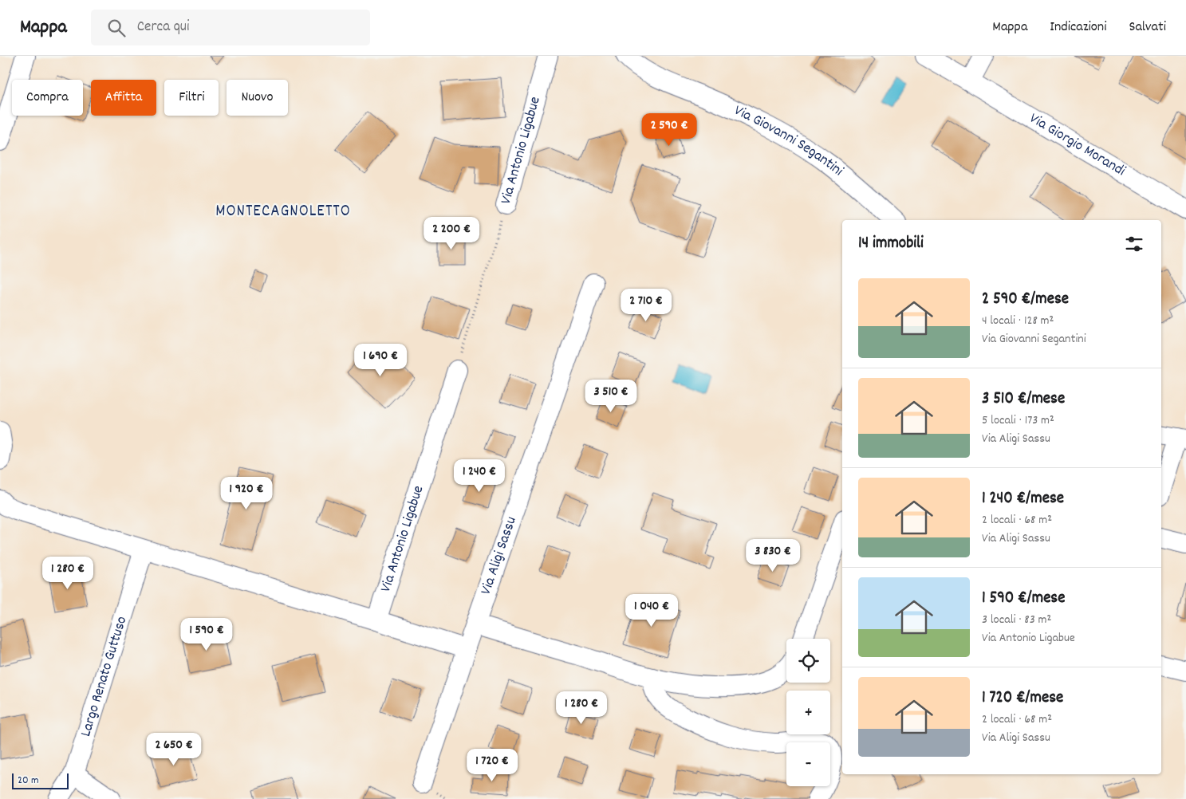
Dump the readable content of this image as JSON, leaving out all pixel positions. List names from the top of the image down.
{
  "streets": {
    "street": [
      "Via Giovanni Segantini",
      "Via Giorgio Morandi",
      "Via Antonio Ligabue",
      "Via Aligi Sassu",
      "Largo Renato Guttuso"
    ]
  },
  "districts": ["MONTECAGNOLETTO"],
  "scale_bar": "20 m",
  "page": {
    "header": "Mappa",
    "search": "Cerca qui",
    "nav": ["Mappa", "Indicazioni", "Salvati"],
    "chip": [
      "Compra",
      "Affitta",
      "Filtri",
      "Nuovo"
    ],
    "price": [
      "2 590 €",
      "2 200 €",
      "2 710 €",
      "1 690 €",
      "3 510 €",
      "1 240 €",
      "1 920 €",
      "3 830 €",
      "1 280 €",
      "1 040 €",
      "1 590 €",
      "1 280 €",
      "2 650 €",
      "1 720 €"
    ],
    "heading": "14 immobili",
    "list": [
      {
        "name": "2 590 €/mese",
        "note": "4 locali · 128 m² · Via Giovanni Segantini"
      },
      {
        "name": "3 510 €/mese",
        "note": "5 locali · 173 m² · Via Aligi Sassu"
      },
      {
        "name": "1 240 €/mese",
        "note": "2 locali · 68 m² · Via Aligi Sassu"
      },
      {
        "name": "1 590 €/mese",
        "note": "3 locali · 83 m² · Via Antonio Ligabue"
      },
      {
        "name": "1 720 €/mese",
        "note": "2 locali · 68 m² · Via Aligi Sassu"
      }
    ],
    "map_buttons": ["+", "−"],
    "scale": "20 m"
  }
}
